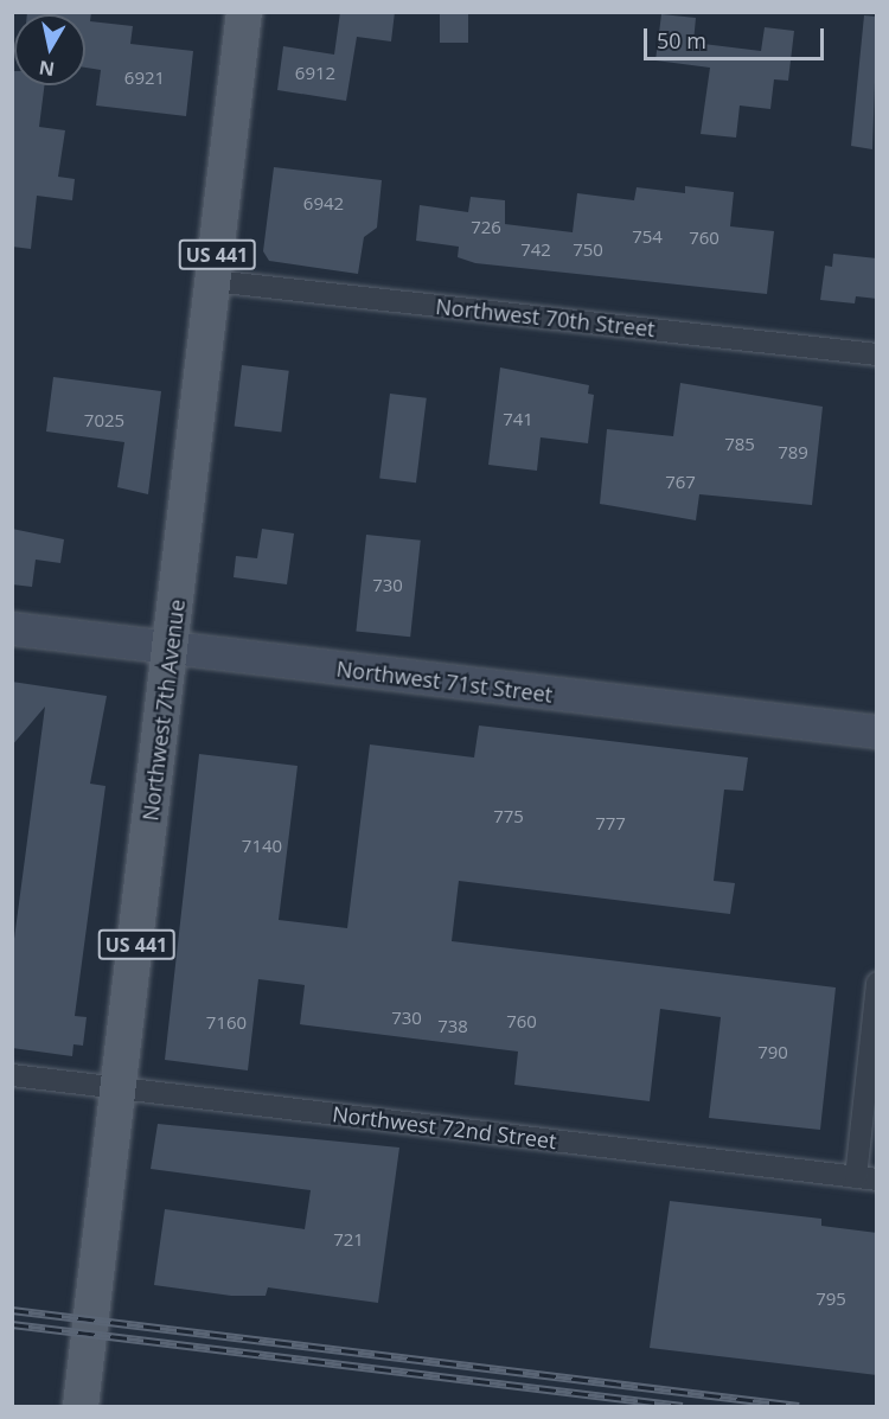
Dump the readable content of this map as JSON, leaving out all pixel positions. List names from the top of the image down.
{
  "streets": {
    "main road": ["US 441", "Northwest 7th Avenue"],
    "street": ["Northwest 70th Street", "Northwest 71st Street", "Northwest 72nd Street"]
  },
  "crossings": [
    ["Northwest 70th Street", "Northwest 7th Avenue"],
    ["Northwest 71st Street", "Northwest 7th Avenue"],
    ["Northwest 7th Avenue", "Northwest 72nd Street"]
  ],
  "house_numbers": [
    "6912",
    "6921",
    "6942",
    "726",
    "754",
    "760",
    "742",
    "750",
    "741",
    "7025",
    "785",
    "789",
    "767",
    "730",
    "775",
    "777",
    "7140",
    "730",
    "760",
    "7160",
    "738",
    "790",
    "721",
    "795"
  ],
  "scale_bar": "50 m",
  "north": "bottom"
}
